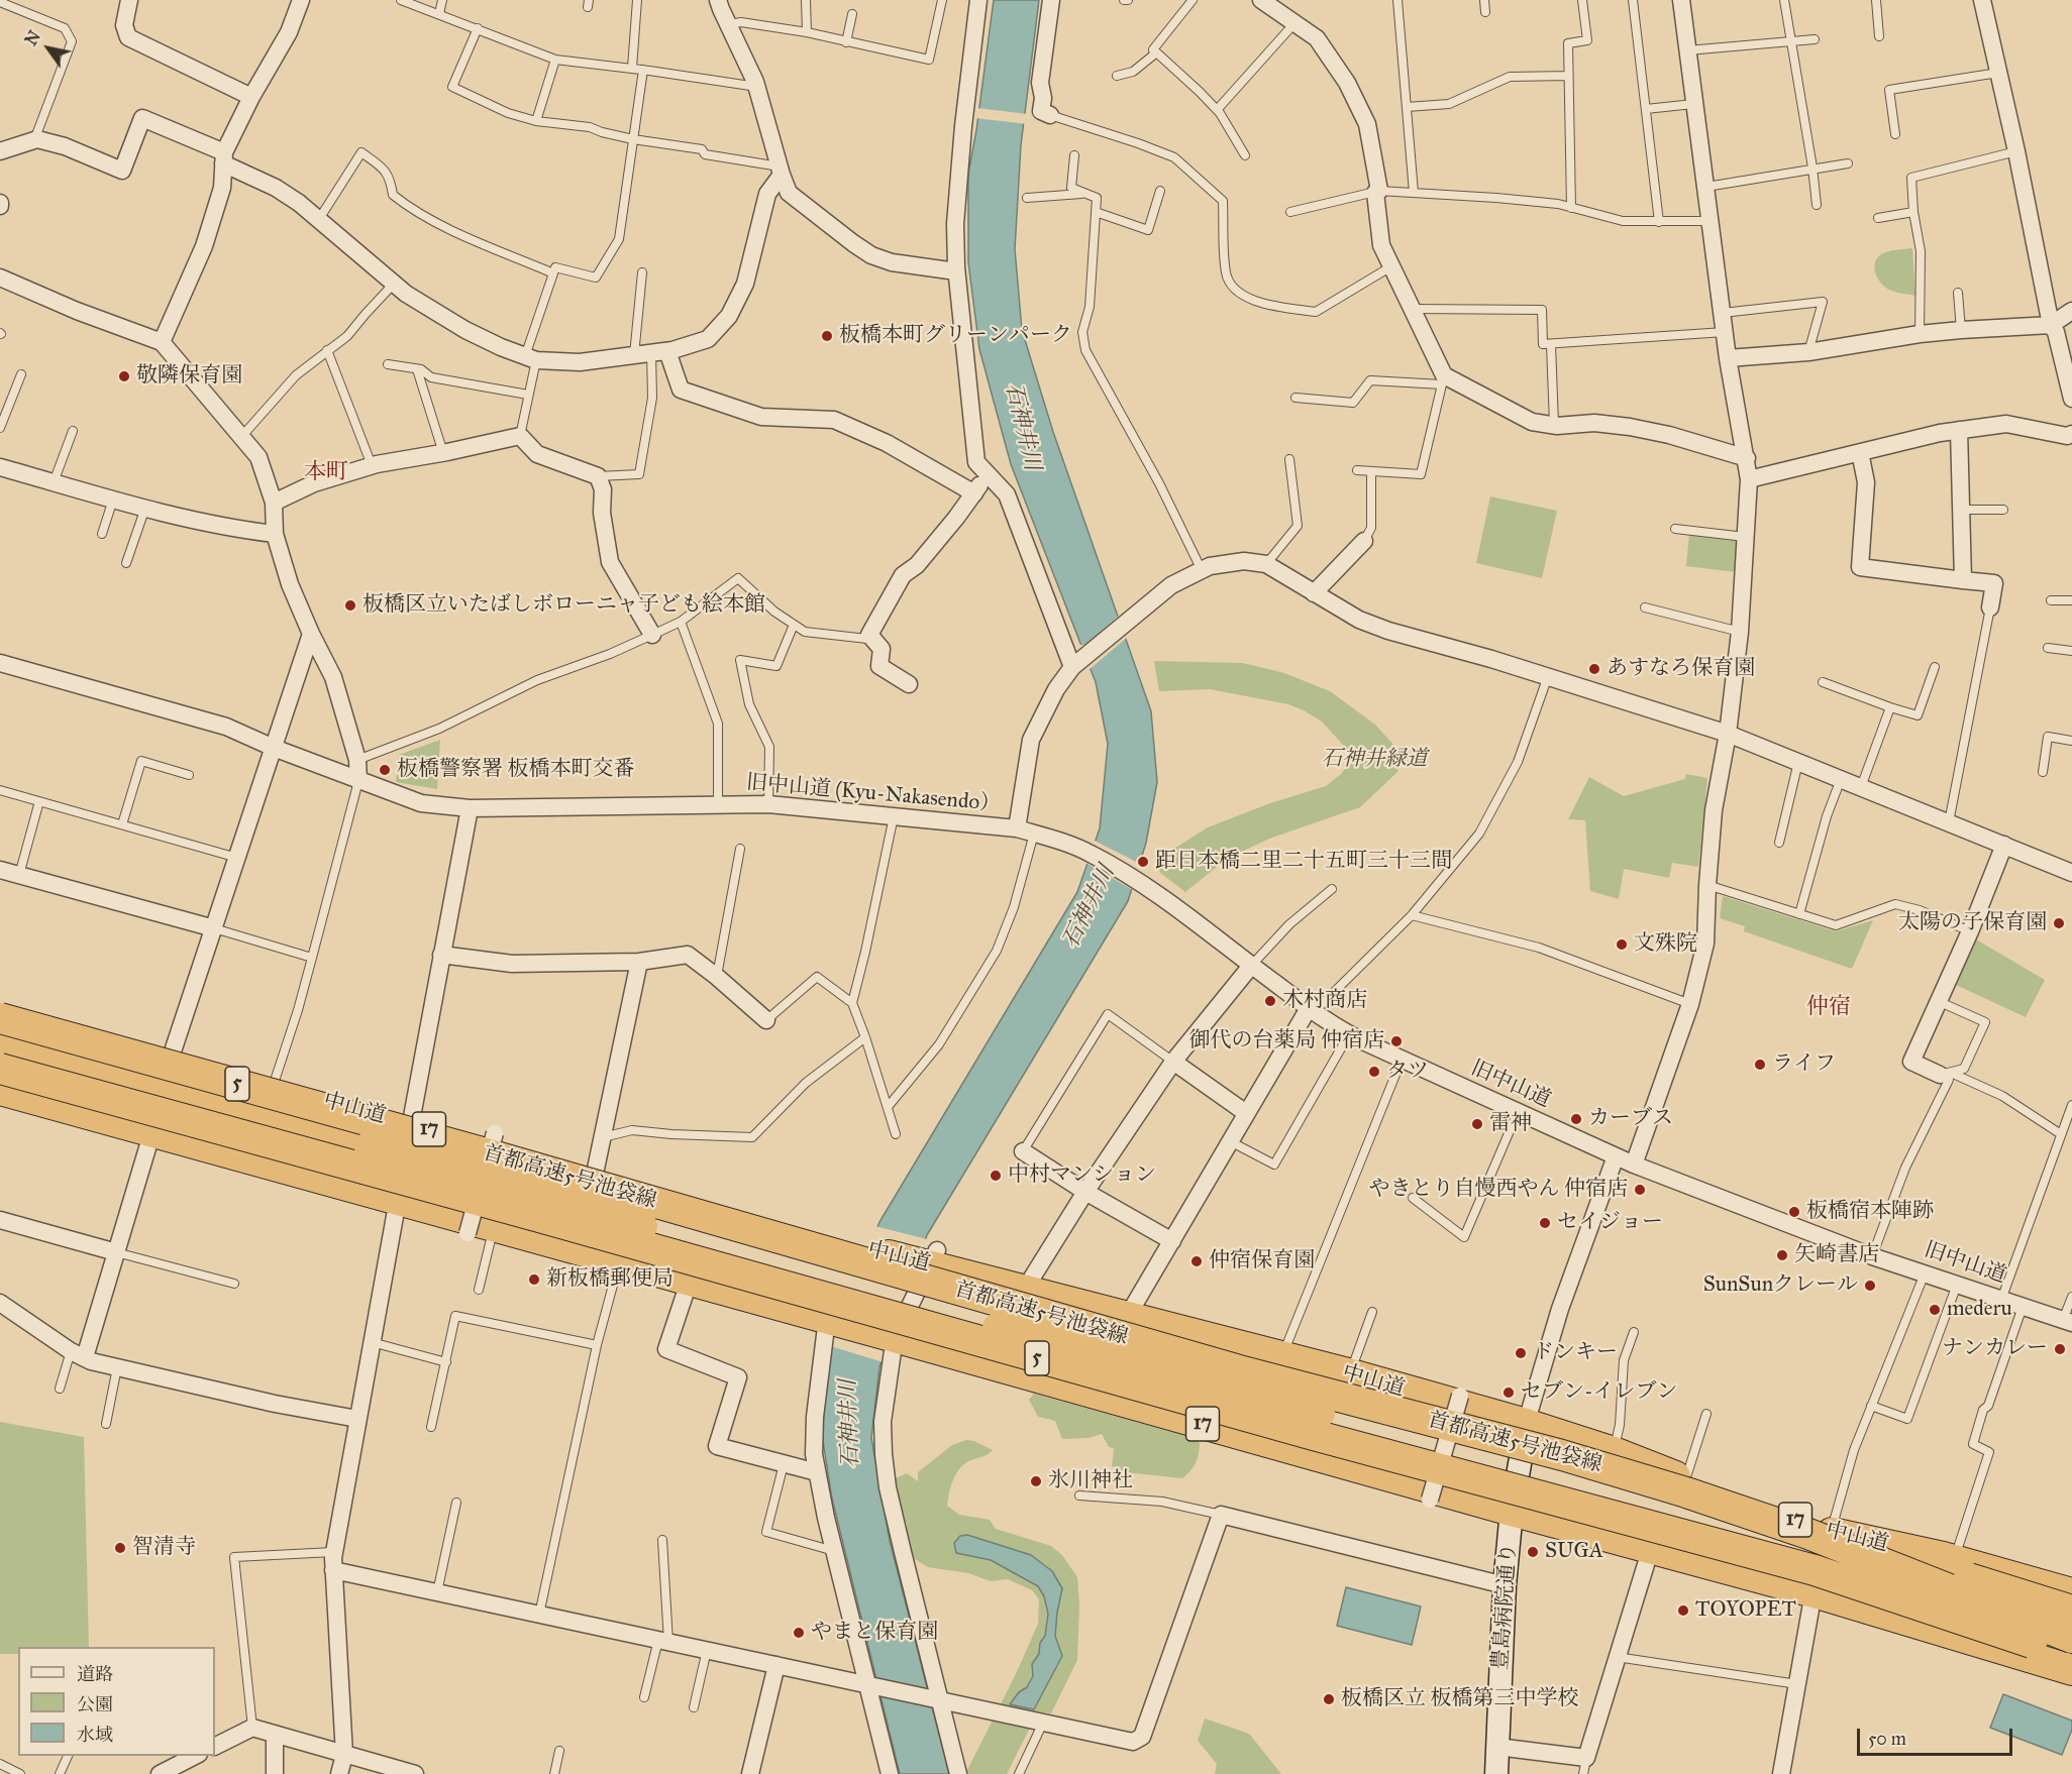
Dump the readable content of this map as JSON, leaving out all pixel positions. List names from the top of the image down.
{
  "streets": {
    "highway": [
      "5",
      "中山道",
      "17",
      "首都高速5号池袋線"
    ],
    "street": ["旧中山道 (Kyu-Nakasendo）", "旧中山道", "豊島病院通り"]
  },
  "crossings": [
    ["旧中山道 (Kyu-Nakasendo）", "旧中山道"],
    ["中山道", "首都高速5号池袋線"],
    ["中山道", "豊島病院通り"],
    ["17", "首都高速5号池袋線"],
    ["17", "豊島病院通り"]
  ],
  "districts": ["本町", "仲宿"],
  "water": ["石神井川"],
  "parks": ["石神井緑道"],
  "places": [
    "板橋本町グリーンパーク",
    "敬隣保育園",
    "板橋区立いたばしボローニャ子ども絵本館",
    "あすなろ保育園",
    "板橋警察署 板橋本町交番",
    "距日本橋二里二十五町三十三間",
    "太陽の子保育園",
    "文殊院",
    "木村商店",
    "御代の台薬局 仲宿店",
    "ライフ",
    "タツ",
    "カーブス",
    "雷神",
    "中村マンション",
    "やきとり自慢西やん 仲宿店",
    "板橋宿本陣跡",
    "セイジョー",
    "矢崎書店",
    "仲宿保育園",
    "新板橋郵便局",
    "SunSunクレール",
    "mederu",
    "ナンカレー",
    "ドンキー",
    "セブン-イレブン",
    "氷川神社",
    "智清寺",
    "SUGA",
    "TOYOPET",
    "やまと保育園",
    "板橋区立 板橋第三中学校"
  ],
  "legend": ["道路", "公園", "水域"],
  "scale_bar": "50 m",
  "north": "top left"
}
